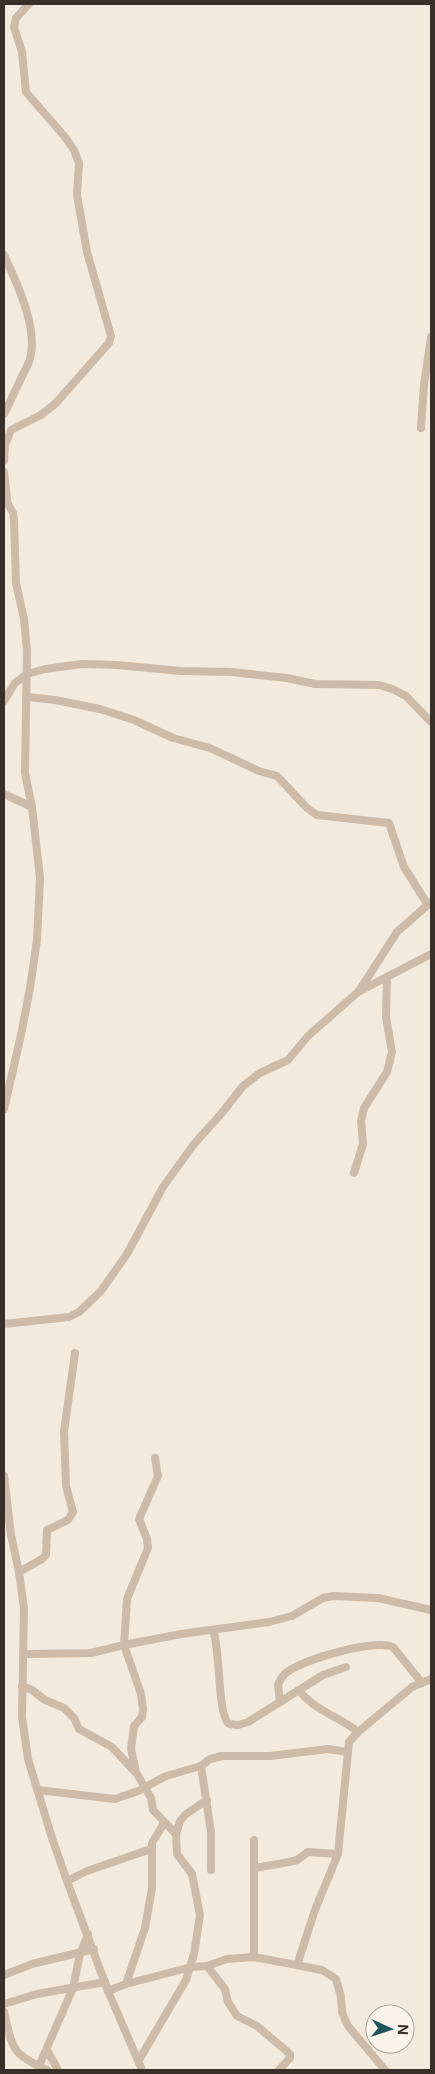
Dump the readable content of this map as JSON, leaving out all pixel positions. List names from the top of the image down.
{
  "north": "right"
}
